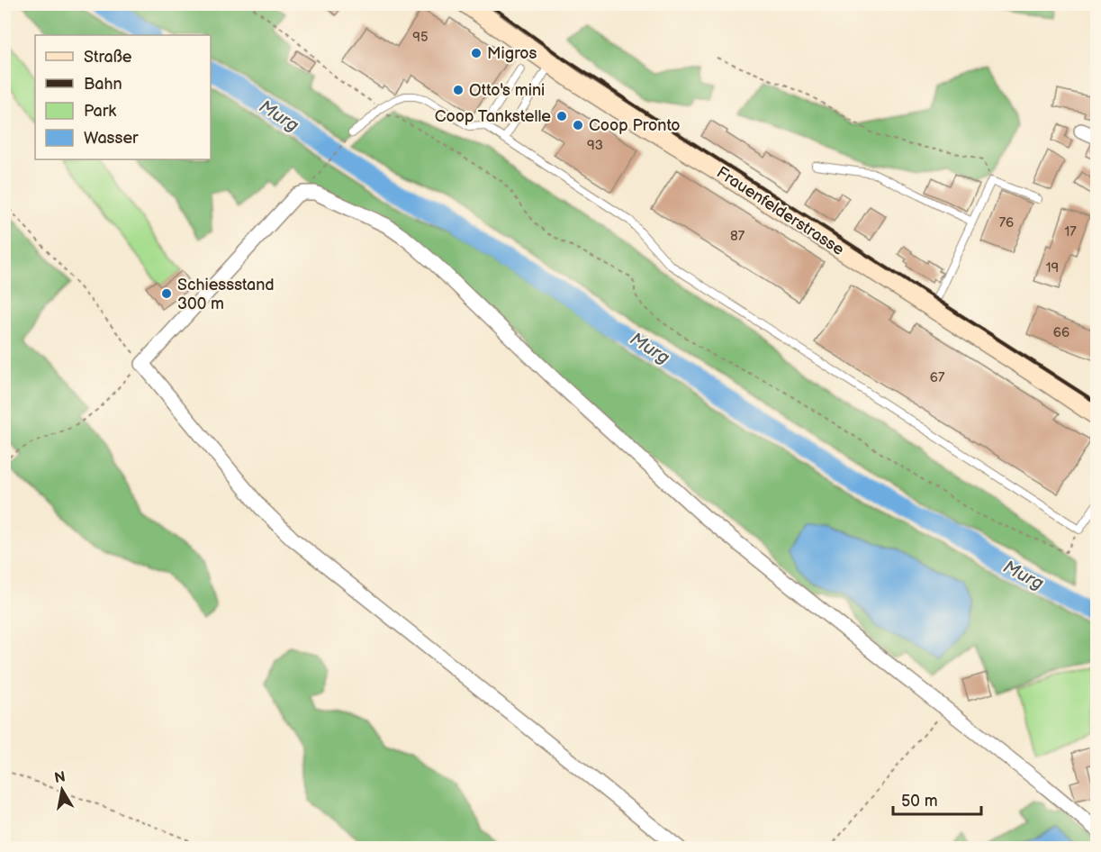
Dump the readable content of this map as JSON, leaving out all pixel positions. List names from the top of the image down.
{
  "streets": {
    "main road": ["Frauenfelderstrasse"]
  },
  "water": ["Murg"],
  "places": [
    "Migros",
    "Otto's mini",
    "Coop Tankstelle",
    "Coop Pronto",
    "Schiessstand 300 m"
  ],
  "house_numbers": [
    "95",
    "93",
    "76",
    "17",
    "87",
    "19",
    "66",
    "67"
  ],
  "legend": [
    "Straße",
    "Bahn",
    "Park",
    "Wasser"
  ],
  "scale_bar": "50 m",
  "north": "top"
}
